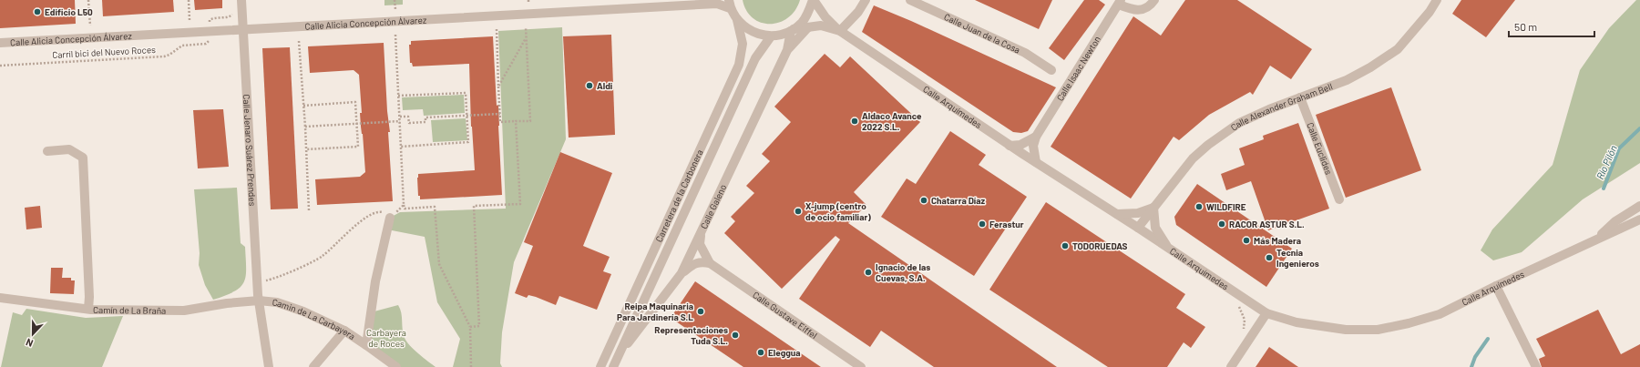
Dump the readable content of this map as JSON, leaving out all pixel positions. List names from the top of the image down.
{
  "streets": {
    "street": [
      "Calle Alicia Concepción Álvarez",
      "Calle Juan de la Cosa",
      "Calle Isaac Newton",
      "Calle Arquímedes",
      "Calle Alexander Graham Bell",
      "Calle Euclides",
      "Calle Jenaro Suárez Prendes",
      "Carretera de la Carbonera",
      "Calle Galeno",
      "Camín de La Braña",
      "Calle Gustave Eiffel",
      "Camin de La Carbayera"
    ],
    "path": ["Carríl bici del Nuevo Roces"]
  },
  "crossings": [
    ["Calle Alicia Concepción Álvarez", "Carríl bici del Nuevo Roces"],
    ["Calle Alicia Concepción Álvarez", "Calle Jenaro Suárez Prendes"],
    ["Calle Isaac Newton", "Calle Arquímedes"],
    ["Calle Arquímedes", "Calle Alexander Graham Bell"],
    ["Calle Arquímedes", "Carretera de la Carbonera"],
    ["Calle Arquímedes", "Calle Galeno"],
    ["Calle Alexander Graham Bell", "Calle Euclides"],
    ["Calle Jenaro Suárez Prendes", "Camín de La Braña"],
    ["Calle Jenaro Suárez Prendes", "Camin de La Carbayera"],
    ["Carretera de la Carbonera", "Calle Galeno"],
    ["Calle Galeno", "Calle Gustave Eiffel"],
    ["Camín de La Braña", "Camin de La Carbayera"]
  ],
  "water": ["Río Pilón"],
  "parks": ["Carbayera de Roces"],
  "places": [
    "Edificio L50",
    "Aldi",
    "Aldaco Avance 2022 S.L.",
    "Chatarra Díaz",
    "WILDFIRE",
    "X-jump (centro de ocio familiar)",
    "Ferastur",
    "RACOR ASTUR S.L.",
    "Más Madera",
    "TODORUEDAS",
    "Tecnia Ingenieros",
    "Ignacio de las Cuevas, S.A.",
    "Reipa Maquinaria Para Jardinería S.L",
    "Representaciones Tuda S.L.",
    "Eleggua"
  ],
  "scale_bar": "50 m",
  "north": "bottom"
}
